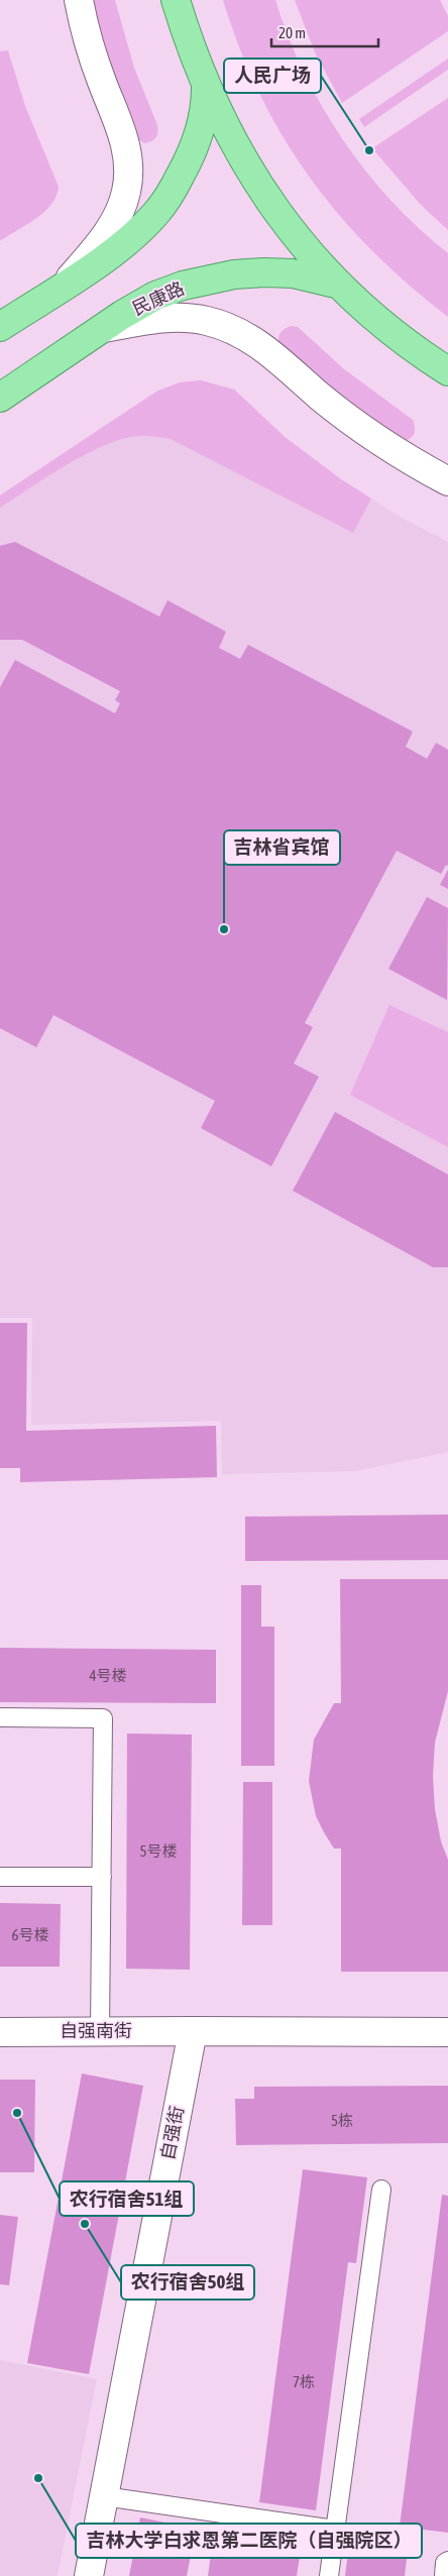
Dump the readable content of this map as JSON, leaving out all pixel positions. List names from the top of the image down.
{
  "streets": {
    "main road": ["民康路"],
    "street": ["自强南街", "自强街"]
  },
  "crossings": [
    ["自强南街", "自强街"]
  ],
  "places": [
    "人民广场",
    "吉林省宾馆",
    "农行宿舍51组",
    "农行宿舍50组",
    "吉林大学白求恩第二医院（自强院区）"
  ],
  "house_numbers": [
    "4号楼",
    "5号楼",
    "6号楼",
    "5栋",
    "7栋"
  ],
  "scale_bar": "20 m"
}
